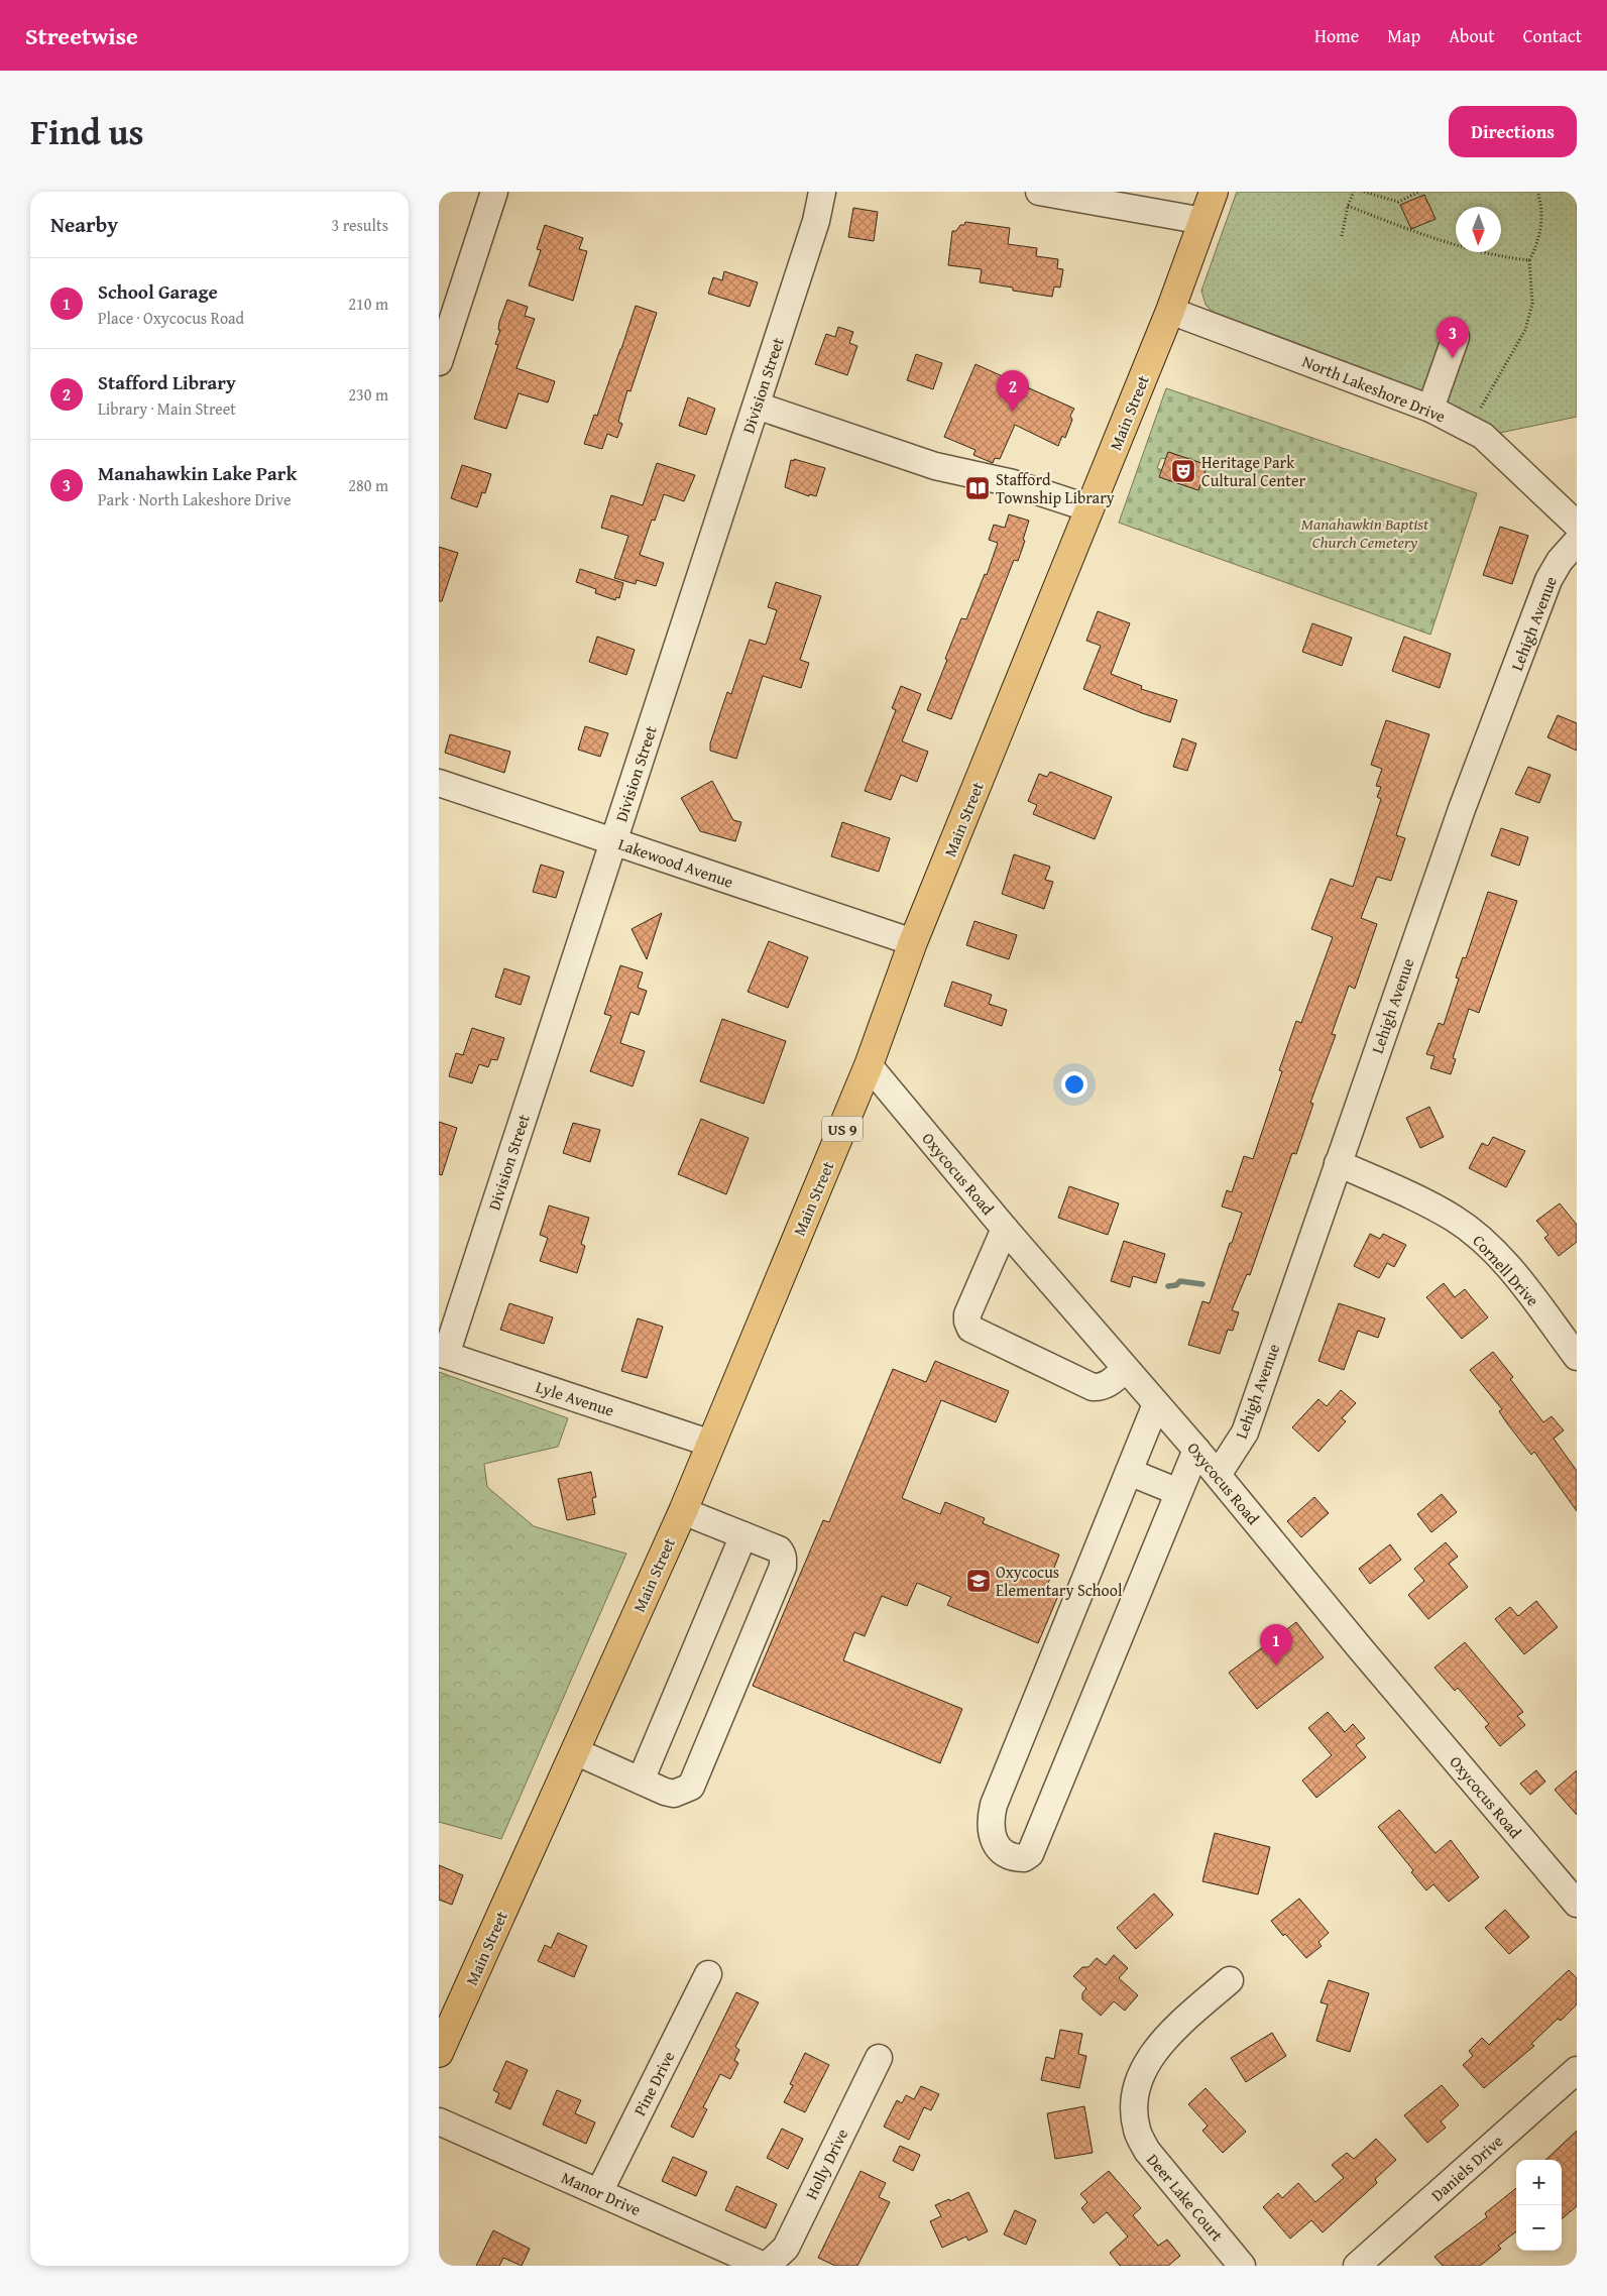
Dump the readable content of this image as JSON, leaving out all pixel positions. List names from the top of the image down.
{
  "streets": {
    "highway": ["Main Street", "US 9"],
    "street": [
      "Division Street",
      "North Lakeshore Drive",
      "Lehigh Avenue",
      "Lakewood Avenue",
      "Oxycocus Road",
      "Cornell Drive",
      "Lyle Avenue",
      "Pine Drive",
      "Holly Drive",
      "Daniels Drive",
      "Manor Drive",
      "Deer Lake Court"
    ]
  },
  "crossings": [
    ["Division Street", "Lakewood Avenue"],
    ["Division Street", "Lyle Avenue"],
    ["North Lakeshore Drive", "Main Street"],
    ["Main Street", "Lakewood Avenue"],
    ["Main Street", "Oxycocus Road"],
    ["Main Street", "Lyle Avenue"],
    ["Lehigh Avenue", "Oxycocus Road"],
    ["Lehigh Avenue", "Cornell Drive"],
    ["Pine Drive", "Manor Drive"],
    ["Holly Drive", "Manor Drive"]
  ],
  "parks": ["Manahawkin Baptist Church Cemetery"],
  "places": {
    "theatre": ["Heritage Park Cultural Center"],
    "library": ["Stafford Township Library"],
    "school or university": ["Oxycocus Elementary School"]
  },
  "north": "bottom",
  "page": {
    "header": "Streetwise",
    "nav": [
      "Home",
      "Map",
      "About",
      "Contact"
    ],
    "title": "Find us",
    "buttons": "Directions",
    "heading": ["Nearby", "3 results"],
    "list": [
      {
        "mark": "1",
        "name": "School Garage",
        "note": "Place · Oxycocus Road",
        "value": "210 m"
      },
      {
        "mark": "2",
        "name": "Stafford Library",
        "note": "Library · Main Street",
        "value": "230 m"
      },
      {
        "mark": "3",
        "name": "Manahawkin Lake Park",
        "note": "Park · North Lakeshore Drive",
        "value": "280 m"
      }
    ],
    "pins": ["3", "2", "1"],
    "map_buttons": ["+", "−"]
  }
}
